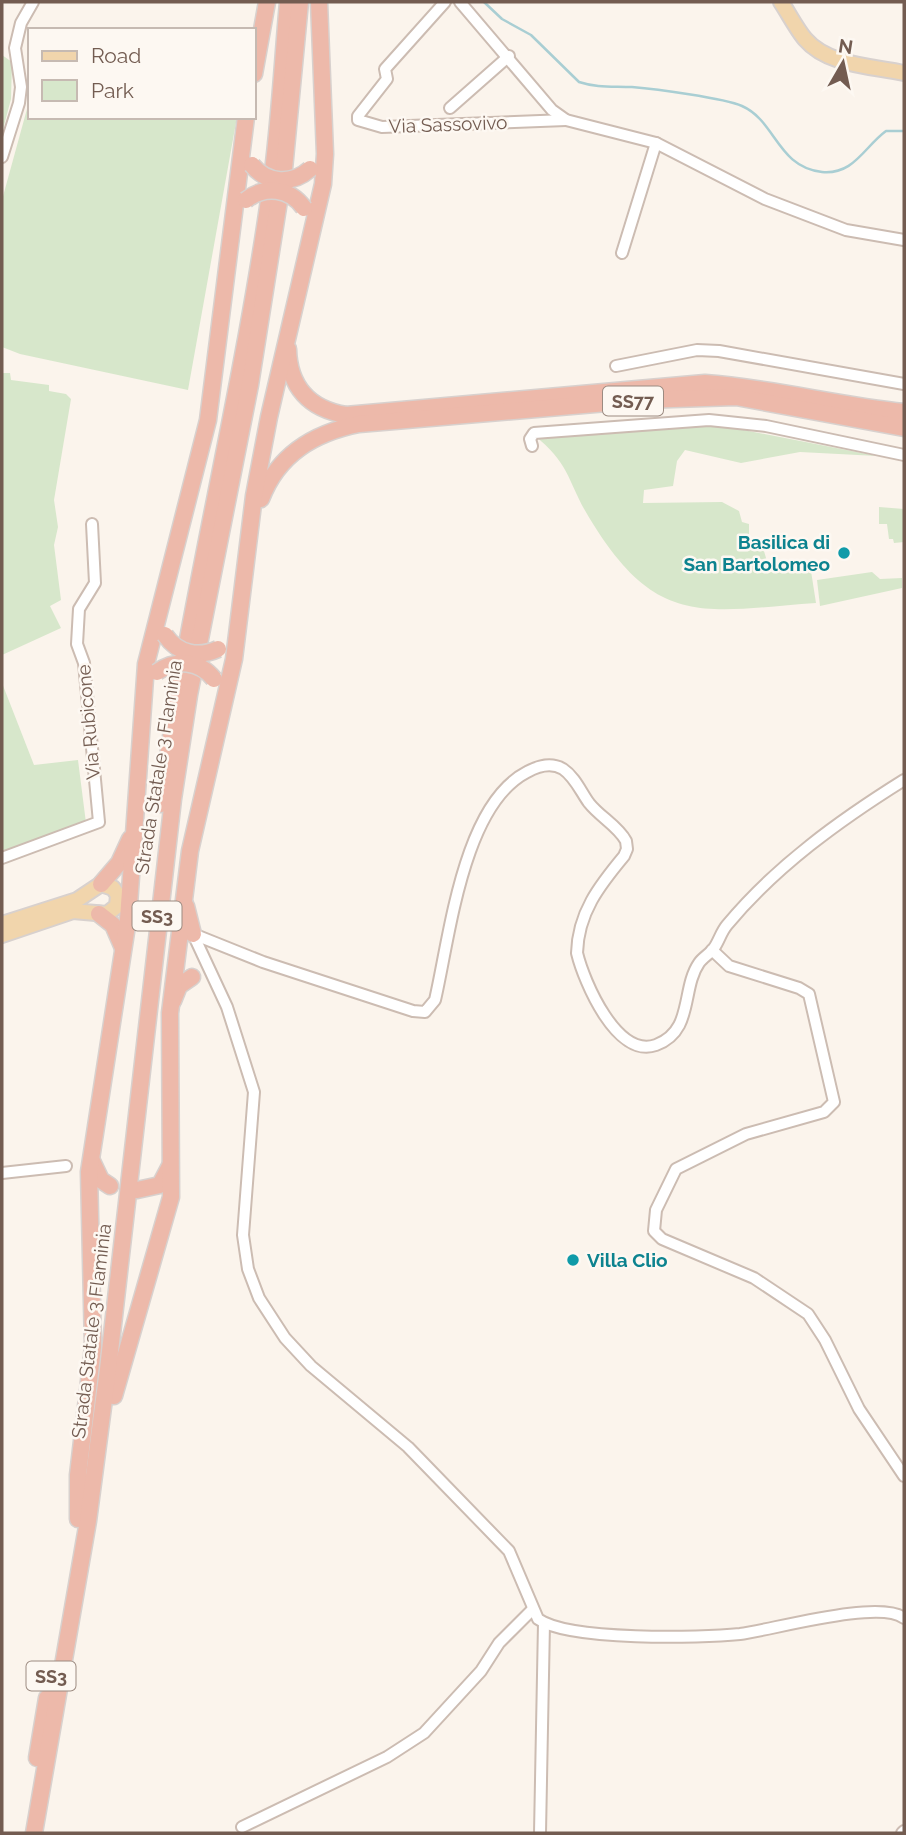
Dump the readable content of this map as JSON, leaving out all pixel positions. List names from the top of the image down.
{
  "streets": {
    "highway": ["SS77", "Strada Statale 3 Flaminia", "SS3"],
    "street": ["Via Sassovivo", "Via Rubicone"]
  },
  "places": ["Basilica di San Bartolomeo", "Villa Clio"],
  "legend": ["Road", "Park"],
  "north": "top"
}
